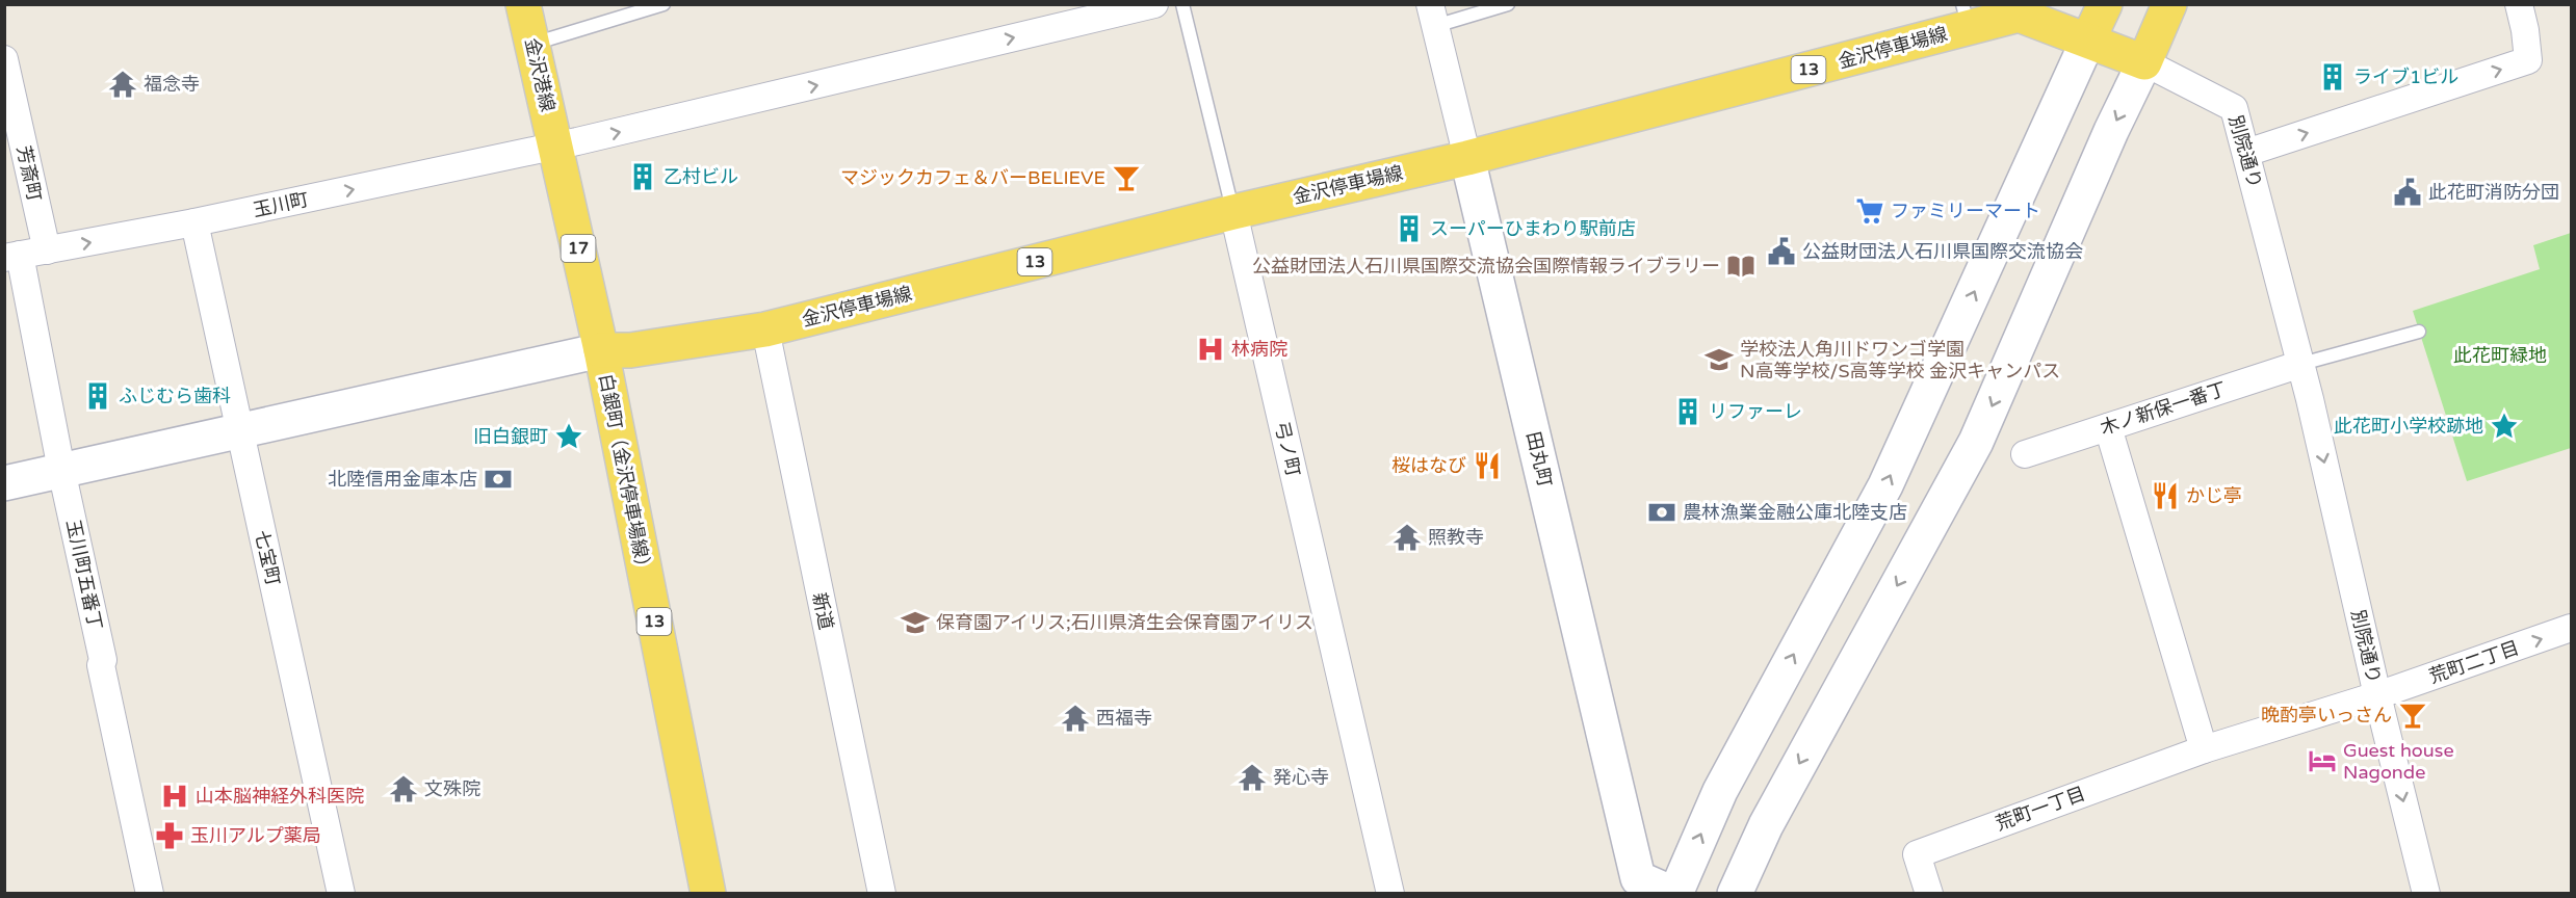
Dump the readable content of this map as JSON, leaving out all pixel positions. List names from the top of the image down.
{
  "streets": {
    "main road": [
      "金沢停車場線",
      "13",
      "金沢港線",
      "17",
      "白銀町（金沢停車場線）"
    ],
    "street": [
      "別院通り",
      "芳斎町",
      "玉川町",
      "木ノ新保一番丁",
      "弓ノ町",
      "田丸町",
      "七宝町",
      "玉川町五番丁",
      "新道",
      "荒町二丁目",
      "荒町一丁目"
    ]
  },
  "crossings": [
    ["金沢停車場線", "別院通り"],
    ["金沢停車場線", "17"],
    ["金沢停車場線", "弓ノ町"],
    ["金沢停車場線", "田丸町"],
    ["金沢停車場線", "白銀町（金沢停車場線）"],
    ["金沢停車場線", "新道"],
    ["金沢港線", "玉川町"],
    ["金沢港線", "17"],
    ["別院通り", "木ノ新保一番丁"],
    ["別院通り", "荒町二丁目"],
    ["芳斎町", "玉川町"],
    ["玉川町", "17"],
    ["玉川町", "七宝町"],
    ["玉川町", "玉川町五番丁"],
    ["17", "白銀町（金沢停車場線）"],
    ["荒町二丁目", "荒町一丁目"]
  ],
  "one_way": ["荒町二丁目"],
  "parks": ["此花町緑地"],
  "places": {
    "building": [
      "ライブ1ビル",
      "乙村ビル",
      "スーパーひまわり駅前店",
      "ふじむら歯科",
      "リファーレ"
    ],
    "temple": [
      "福念寺",
      "照教寺",
      "西福寺",
      "発心寺",
      "文殊院"
    ],
    "bar": ["マジックカフェ＆バーBELIEVE", "晩酌亭いっさん"],
    "public building": ["此花町消防分団", "公益財団法人石川県国際交流協会"],
    "supermarket": ["ファミリーマート"],
    "library": ["公益財団法人石川県国際交流協会国際情報ライブラリー"],
    "hospital": ["林病院", "山本脳神経外科医院"],
    "school or university": ["学校法人角川ドワンゴ学園 N高等学校/S高等学校 金沢キャンパス", "保育園アイリス;石川県済生会保育園アイリス"],
    "place": ["此花町小学校跡地", "旧白銀町"],
    "restaurant": ["桜はなび", "かじ亭"],
    "bank": ["北陸信用金庫本店", "農林漁業金融公庫北陸支店"],
    "hotel": ["Guest house Nagonde"],
    "pharmacy": ["玉川アルプ薬局"]
  }
}
